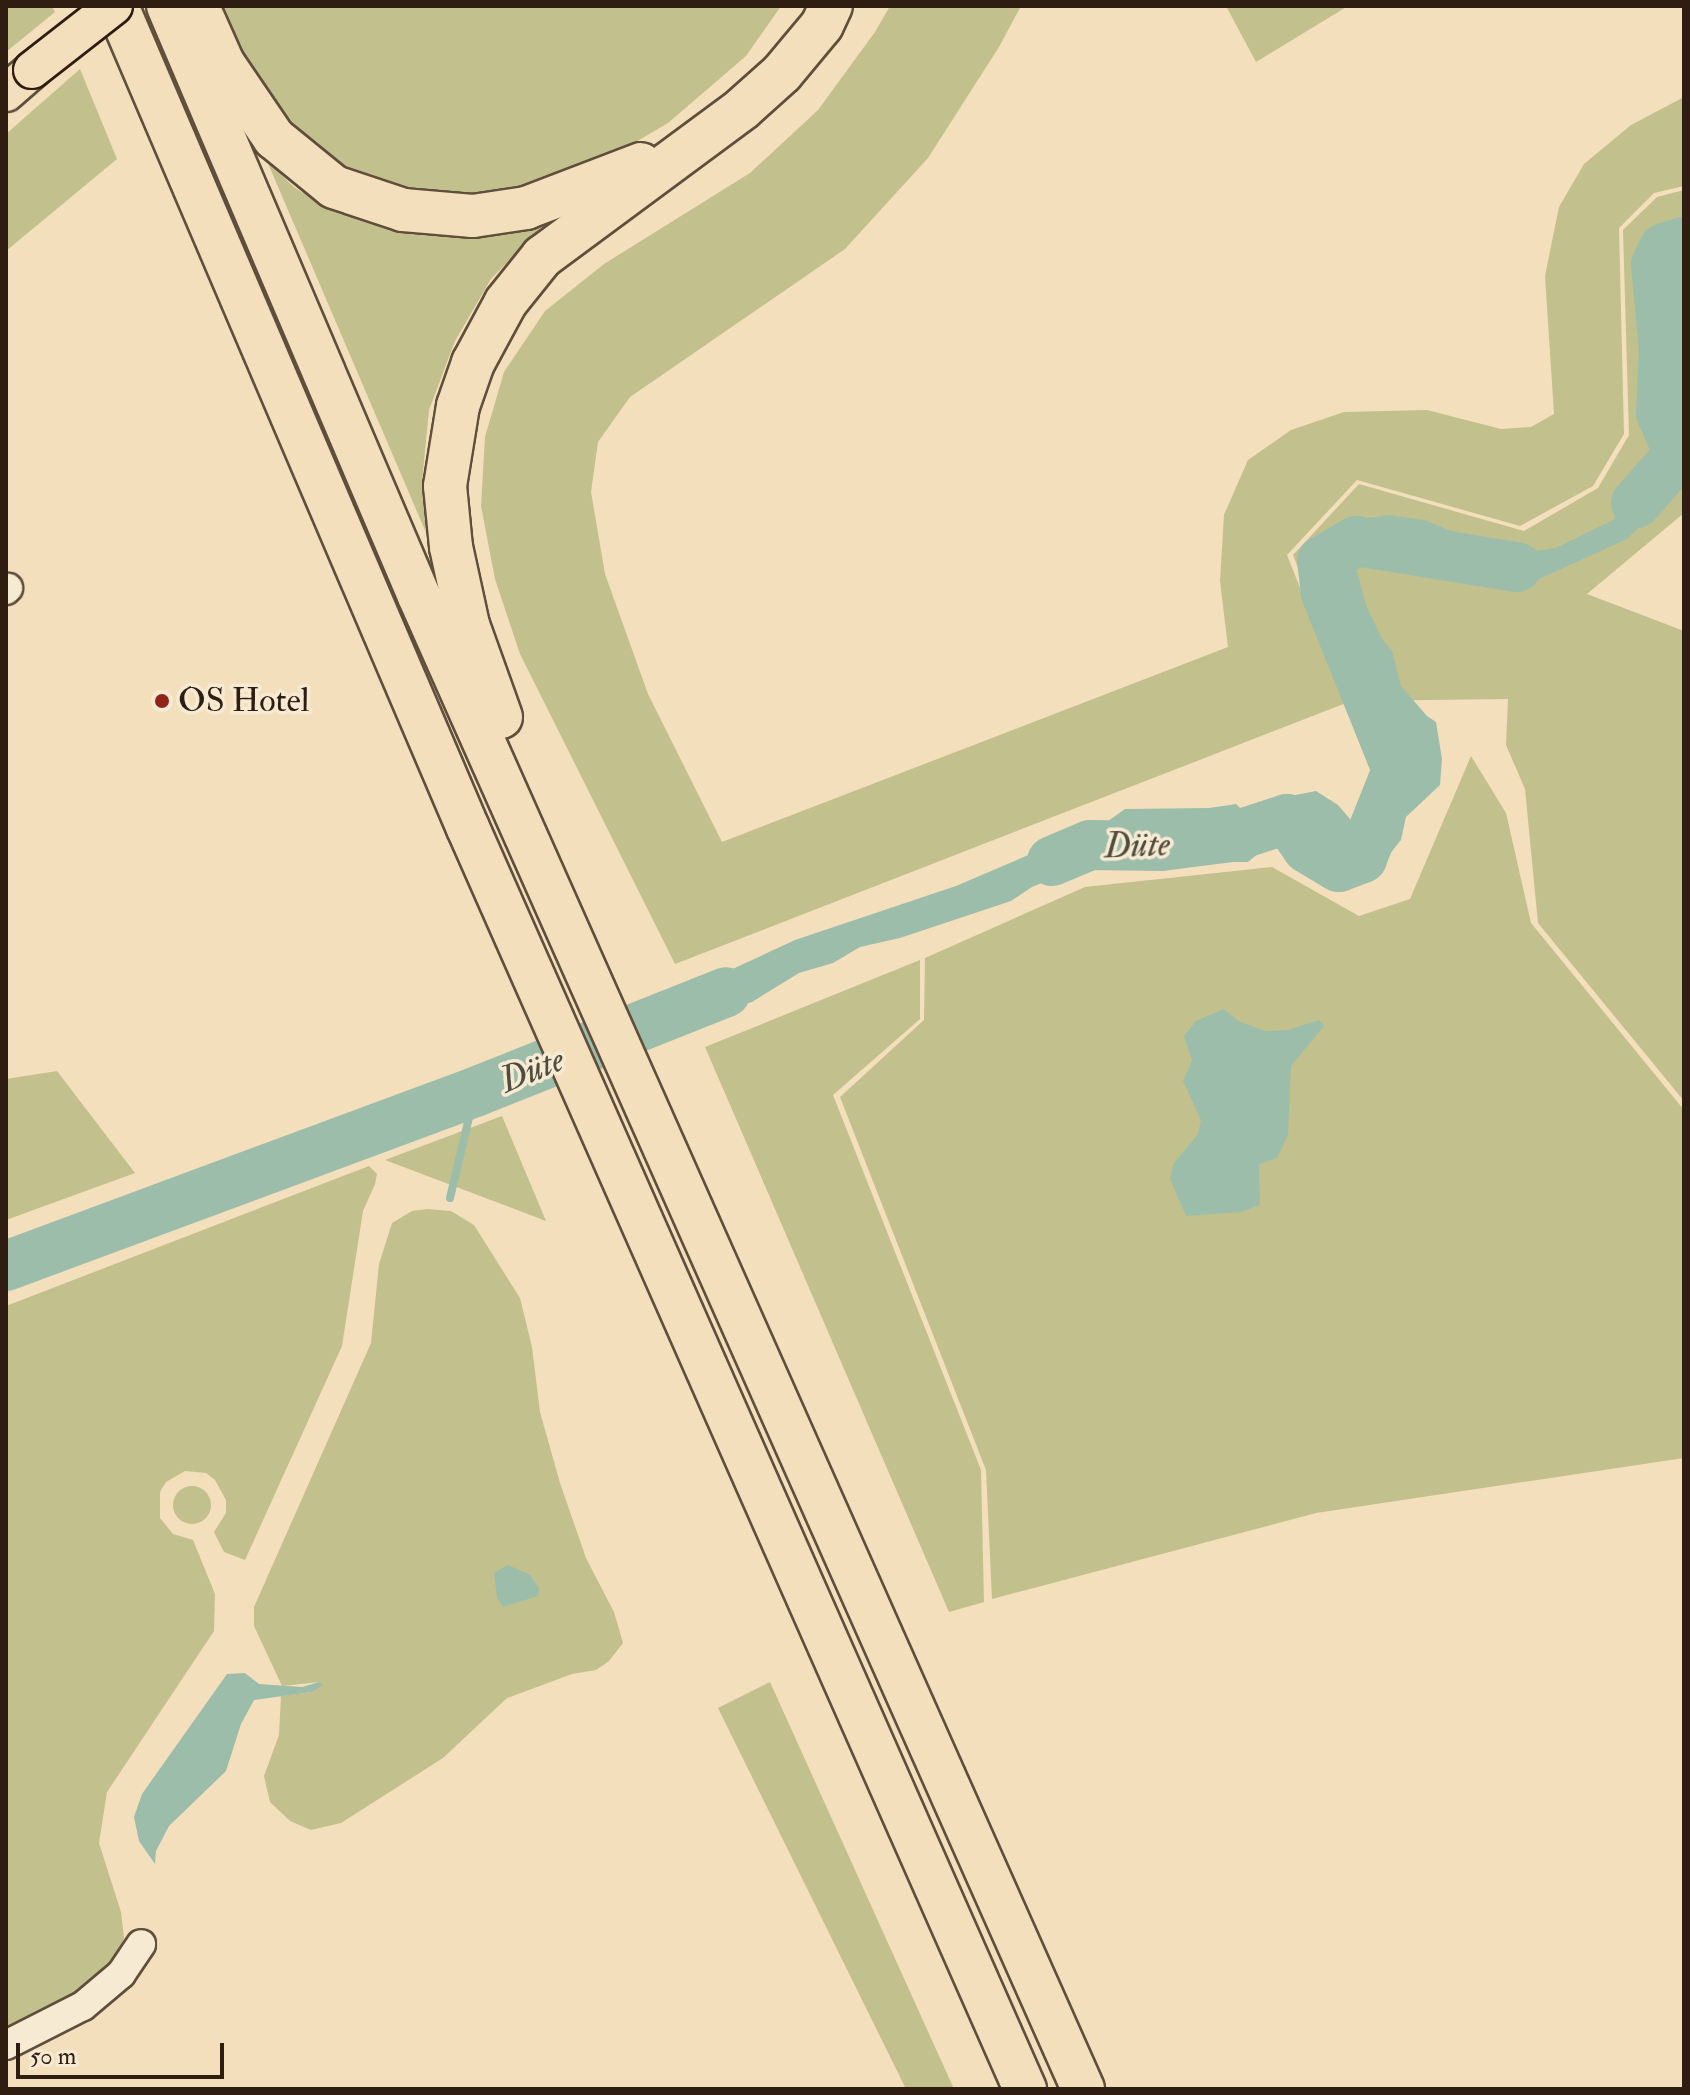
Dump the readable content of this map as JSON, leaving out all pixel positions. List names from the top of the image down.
{
  "water": ["Düte"],
  "places": ["OS Hotel"],
  "scale_bar": "50 m"
}
